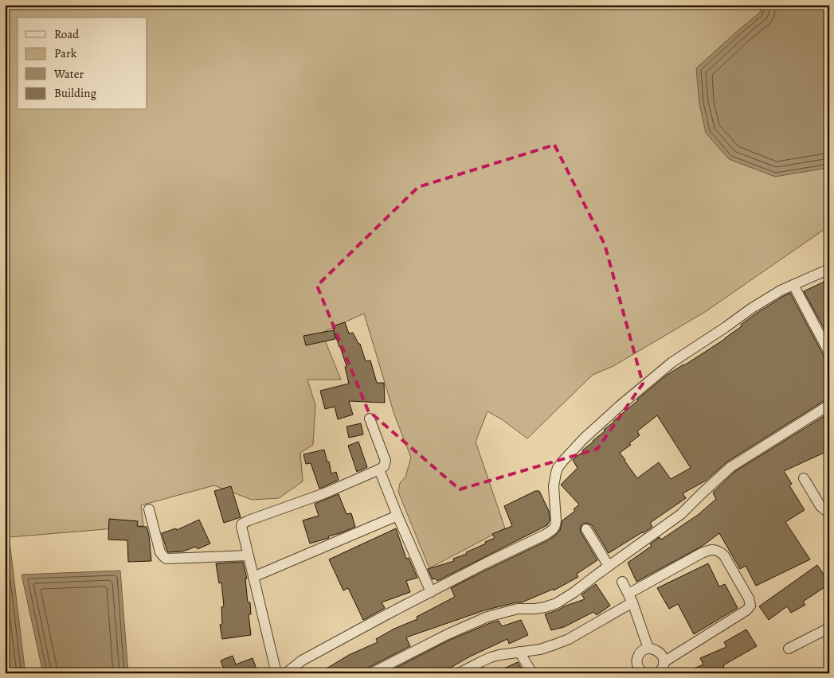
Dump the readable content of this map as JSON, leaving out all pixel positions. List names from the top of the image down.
{
  "legend": [
    "Road",
    "Park",
    "Water",
    "Building"
  ]
}
